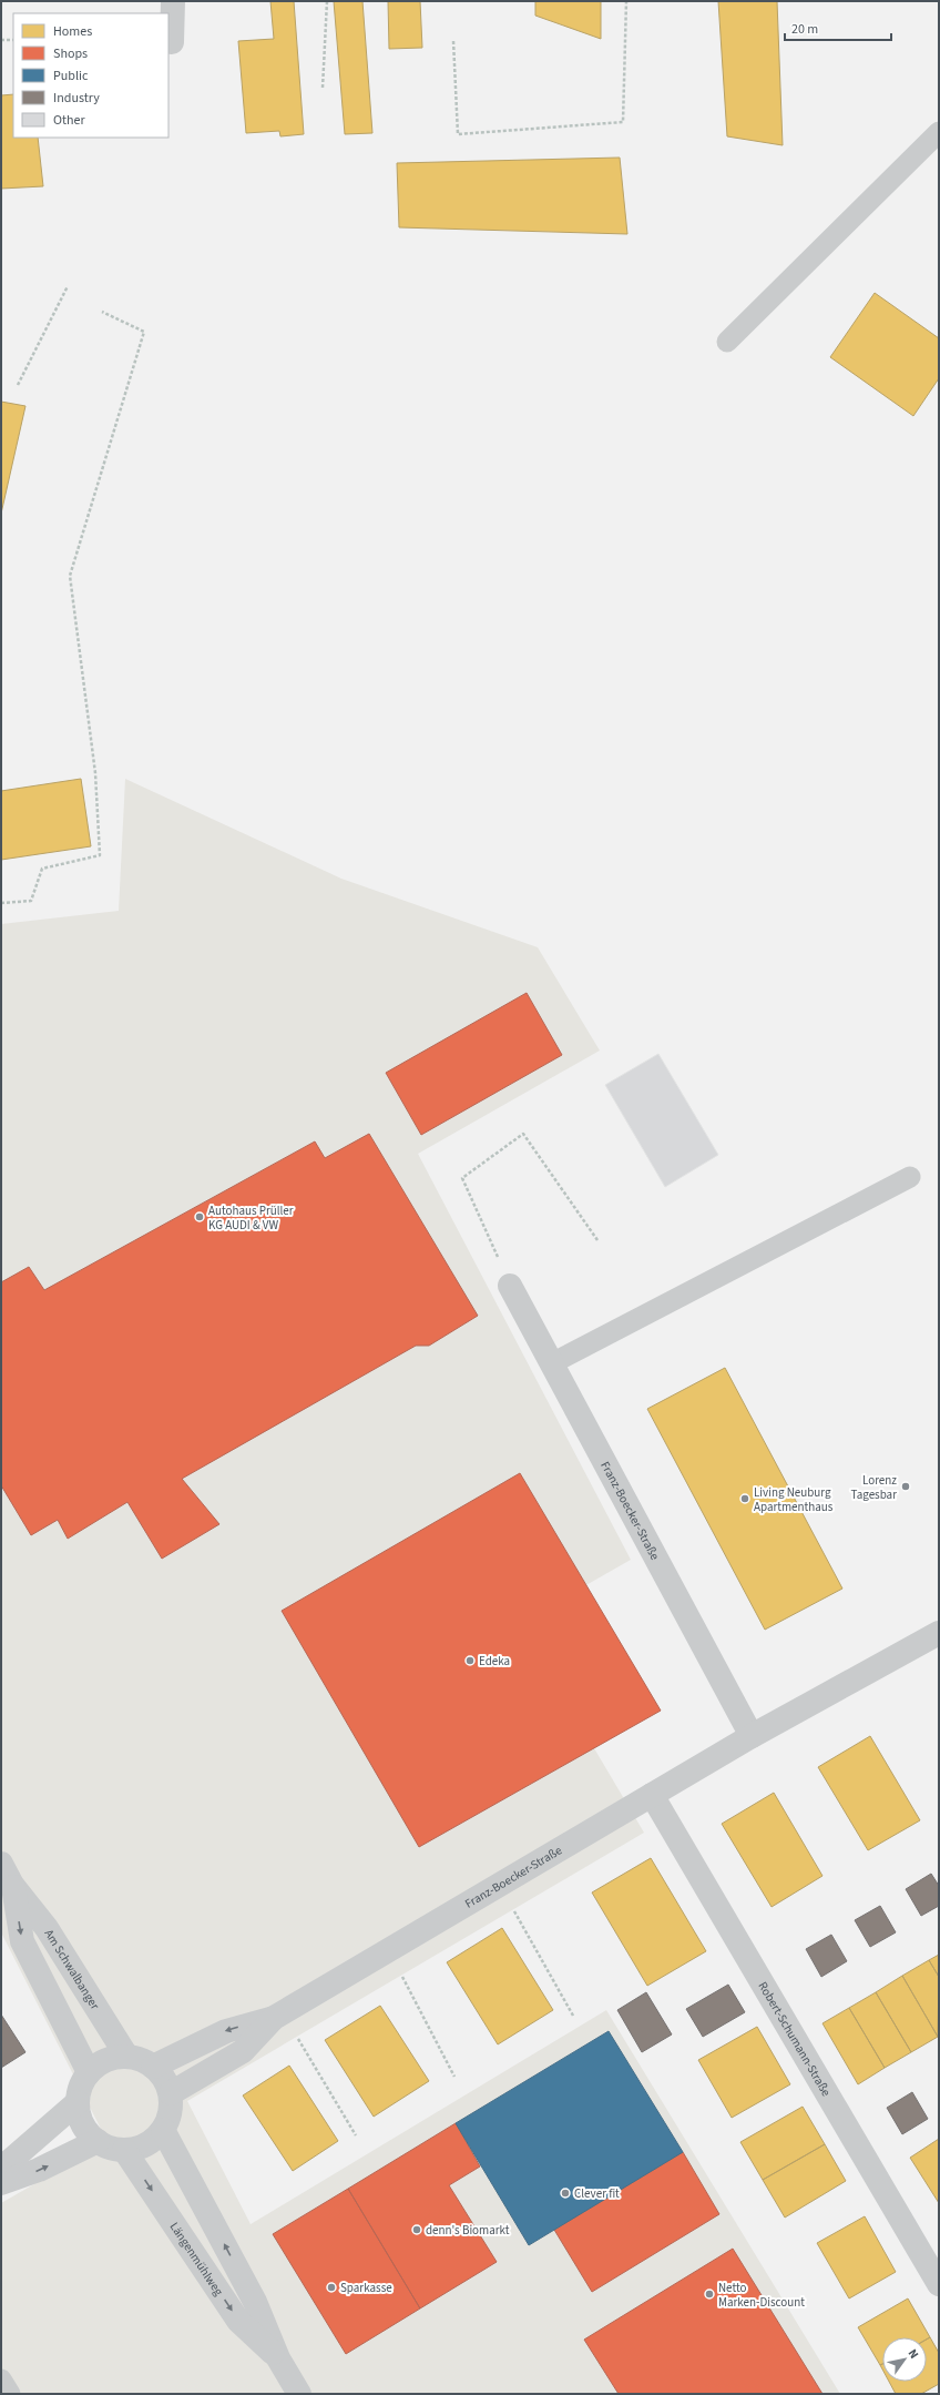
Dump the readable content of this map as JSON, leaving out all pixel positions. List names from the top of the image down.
{
  "streets": {
    "street": [
      "Franz-Boecker-Straße",
      "Am Schwalbanger",
      "Robert-Schumann-Straße",
      "Längenmühlweg"
    ]
  },
  "crossings": [
    ["Franz-Boecker-Straße", "Am Schwalbanger"],
    ["Franz-Boecker-Straße", "Robert-Schumann-Straße"],
    ["Franz-Boecker-Straße", "Längenmühlweg"],
    ["Am Schwalbanger", "Längenmühlweg"]
  ],
  "places": [
    "Autohaus Prüller KG AUDI & VW",
    "Lorenz Tagesbar",
    "Living Neuburg Apartmenthaus",
    "Edeka",
    "Clever fit",
    "denn's Biomarkt",
    "Sparkasse",
    "Netto Marken-Discount"
  ],
  "legend": [
    "Homes",
    "Shops",
    "Public",
    "Industry",
    "Other"
  ],
  "scale_bar": "20 m",
  "north": "top right"
}
